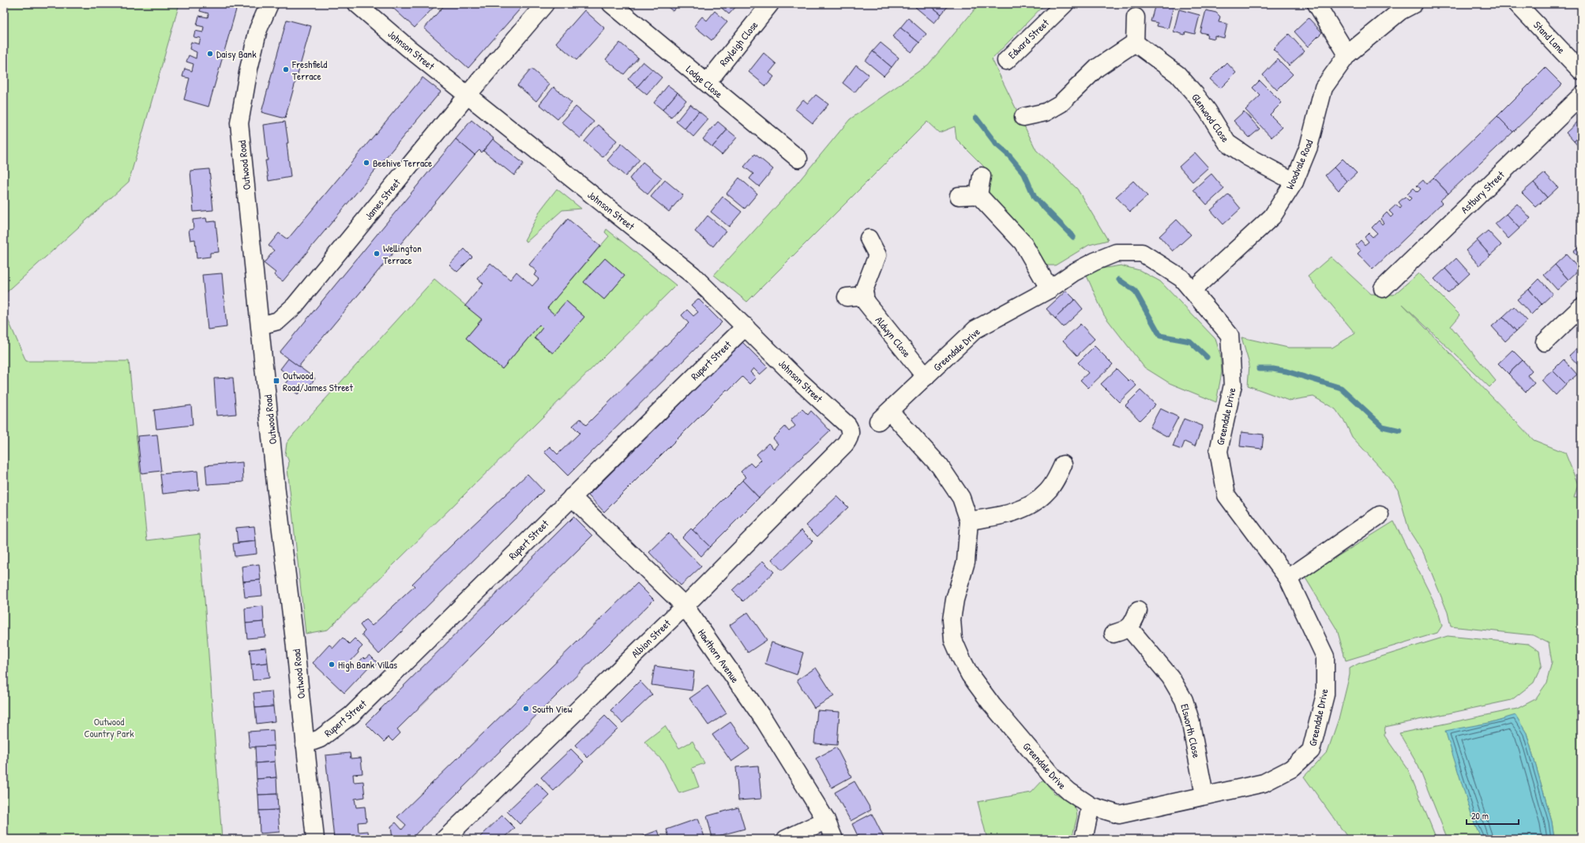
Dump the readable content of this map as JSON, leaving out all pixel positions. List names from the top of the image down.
{
  "streets": {
    "street": [
      "Stand Lane",
      "Edward Street",
      "Rayleigh Close",
      "Johnson Street",
      "Lodge Close",
      "Glenwood Close",
      "Woodvale Road",
      "Outwood Road",
      "Astbury Street",
      "James Street",
      "Aldwyn Close",
      "Greendale Drive",
      "Rupert Street",
      "Albion Street",
      "Hawthorn Avenue",
      "Elsworth Close"
    ]
  },
  "crossings": [
    ["Rayleigh Close", "Lodge Close"],
    ["Johnson Street", "James Street"],
    ["Johnson Street", "Rupert Street"],
    ["Johnson Street", "Albion Street"],
    ["Glenwood Close", "Woodvale Road"],
    ["Woodvale Road", "Greendale Drive"],
    ["Outwood Road", "James Street"],
    ["Outwood Road", "Rupert Street"],
    ["Aldwyn Close", "Greendale Drive"],
    ["Greendale Drive", "Elsworth Close"],
    ["Rupert Street", "Hawthorn Avenue"],
    ["Albion Street", "Hawthorn Avenue"]
  ],
  "parks": ["Outwood Country Park"],
  "places": {
    "other": [
      "Daisy Bank",
      "Freshfield Terrace",
      "Beehive Terrace",
      "Wellington Terrace",
      "High Bank Villas",
      "South View"
    ],
    "transit": ["Outwood Road/James Street"]
  },
  "scale_bar": "20 m"
}
